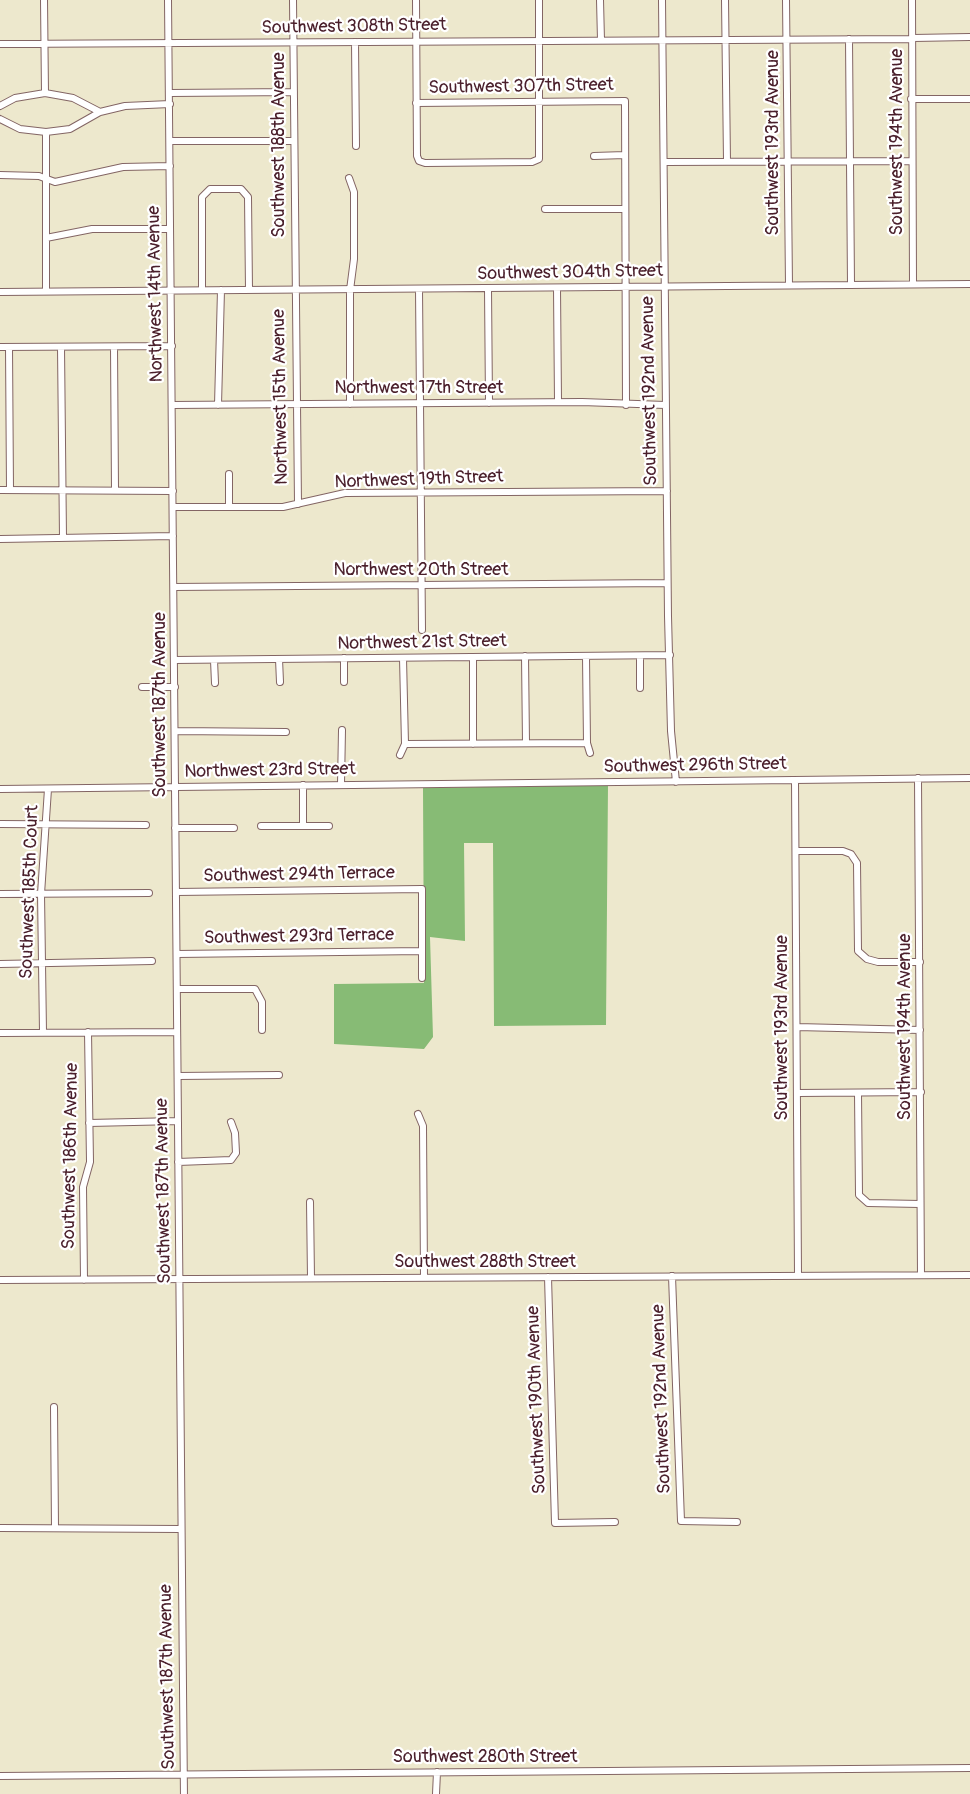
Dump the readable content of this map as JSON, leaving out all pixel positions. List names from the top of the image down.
{
  "streets": {
    "street": [
      "Southwest 308th Street",
      "Southwest 307th Street",
      "Southwest 194th Avenue",
      "Southwest 193rd Avenue",
      "Southwest 188th Avenue",
      "Southwest 304th Street",
      "Northwest 14th Avenue",
      "Northwest 17th Street",
      "Southwest 192nd Avenue",
      "Northwest 15th Avenue",
      "Northwest 19th Street",
      "Northwest 20th Street",
      "Northwest 21st Street",
      "Southwest 187th Avenue",
      "Southwest 296th Street",
      "Northwest 23rd Street",
      "Southwest 294th Terrace",
      "Southwest 185th Court",
      "Southwest 293rd Terrace",
      "Southwest 186th Avenue",
      "Southwest 288th Street",
      "Southwest 190th Avenue",
      "Southwest 280th Street"
    ]
  },
  "crossings": [
    ["Southwest 308th Street", "Southwest 194th Avenue"],
    ["Southwest 308th Street", "Southwest 193rd Avenue"],
    ["Southwest 308th Street", "Southwest 188th Avenue"],
    ["Southwest 308th Street", "Northwest 14th Avenue"],
    ["Southwest 308th Street", "Southwest 192nd Avenue"],
    ["Southwest 194th Avenue", "Southwest 304th Street"],
    ["Southwest 194th Avenue", "Southwest 296th Street"],
    ["Southwest 194th Avenue", "Southwest 288th Street"],
    ["Southwest 193rd Avenue", "Southwest 304th Street"],
    ["Southwest 193rd Avenue", "Southwest 296th Street"],
    ["Southwest 193rd Avenue", "Southwest 288th Street"],
    ["Southwest 188th Avenue", "Southwest 304th Street"],
    ["Southwest 188th Avenue", "Northwest 15th Avenue"],
    ["Southwest 304th Street", "Northwest 14th Avenue"],
    ["Southwest 304th Street", "Southwest 192nd Avenue"],
    ["Southwest 304th Street", "Northwest 15th Avenue"],
    ["Northwest 14th Avenue", "Northwest 17th Street"],
    ["Northwest 14th Avenue", "Northwest 19th Street"],
    ["Northwest 14th Avenue", "Northwest 20th Street"],
    ["Northwest 14th Avenue", "Southwest 187th Avenue"],
    ["Northwest 17th Street", "Southwest 192nd Avenue"],
    ["Northwest 17th Street", "Northwest 15th Avenue"],
    ["Southwest 192nd Avenue", "Northwest 19th Street"],
    ["Southwest 192nd Avenue", "Northwest 20th Street"],
    ["Southwest 192nd Avenue", "Northwest 21st Street"],
    ["Southwest 192nd Avenue", "Southwest 296th Street"],
    ["Southwest 192nd Avenue", "Southwest 288th Street"],
    ["Northwest 15th Avenue", "Northwest 19th Street"],
    ["Northwest 20th Street", "Southwest 187th Avenue"],
    ["Northwest 21st Street", "Southwest 187th Avenue"],
    ["Southwest 187th Avenue", "Northwest 23rd Street"],
    ["Southwest 187th Avenue", "Southwest 294th Terrace"],
    ["Southwest 187th Avenue", "Southwest 293rd Terrace"],
    ["Southwest 187th Avenue", "Southwest 288th Street"],
    ["Southwest 187th Avenue", "Southwest 280th Street"],
    ["Southwest 296th Street", "Northwest 23rd Street"],
    ["Northwest 23rd Street", "Southwest 185th Court"],
    ["Southwest 294th Terrace", "Southwest 293rd Terrace"],
    ["Southwest 186th Avenue", "Southwest 288th Street"],
    ["Southwest 288th Street", "Southwest 190th Avenue"]
  ]
}
